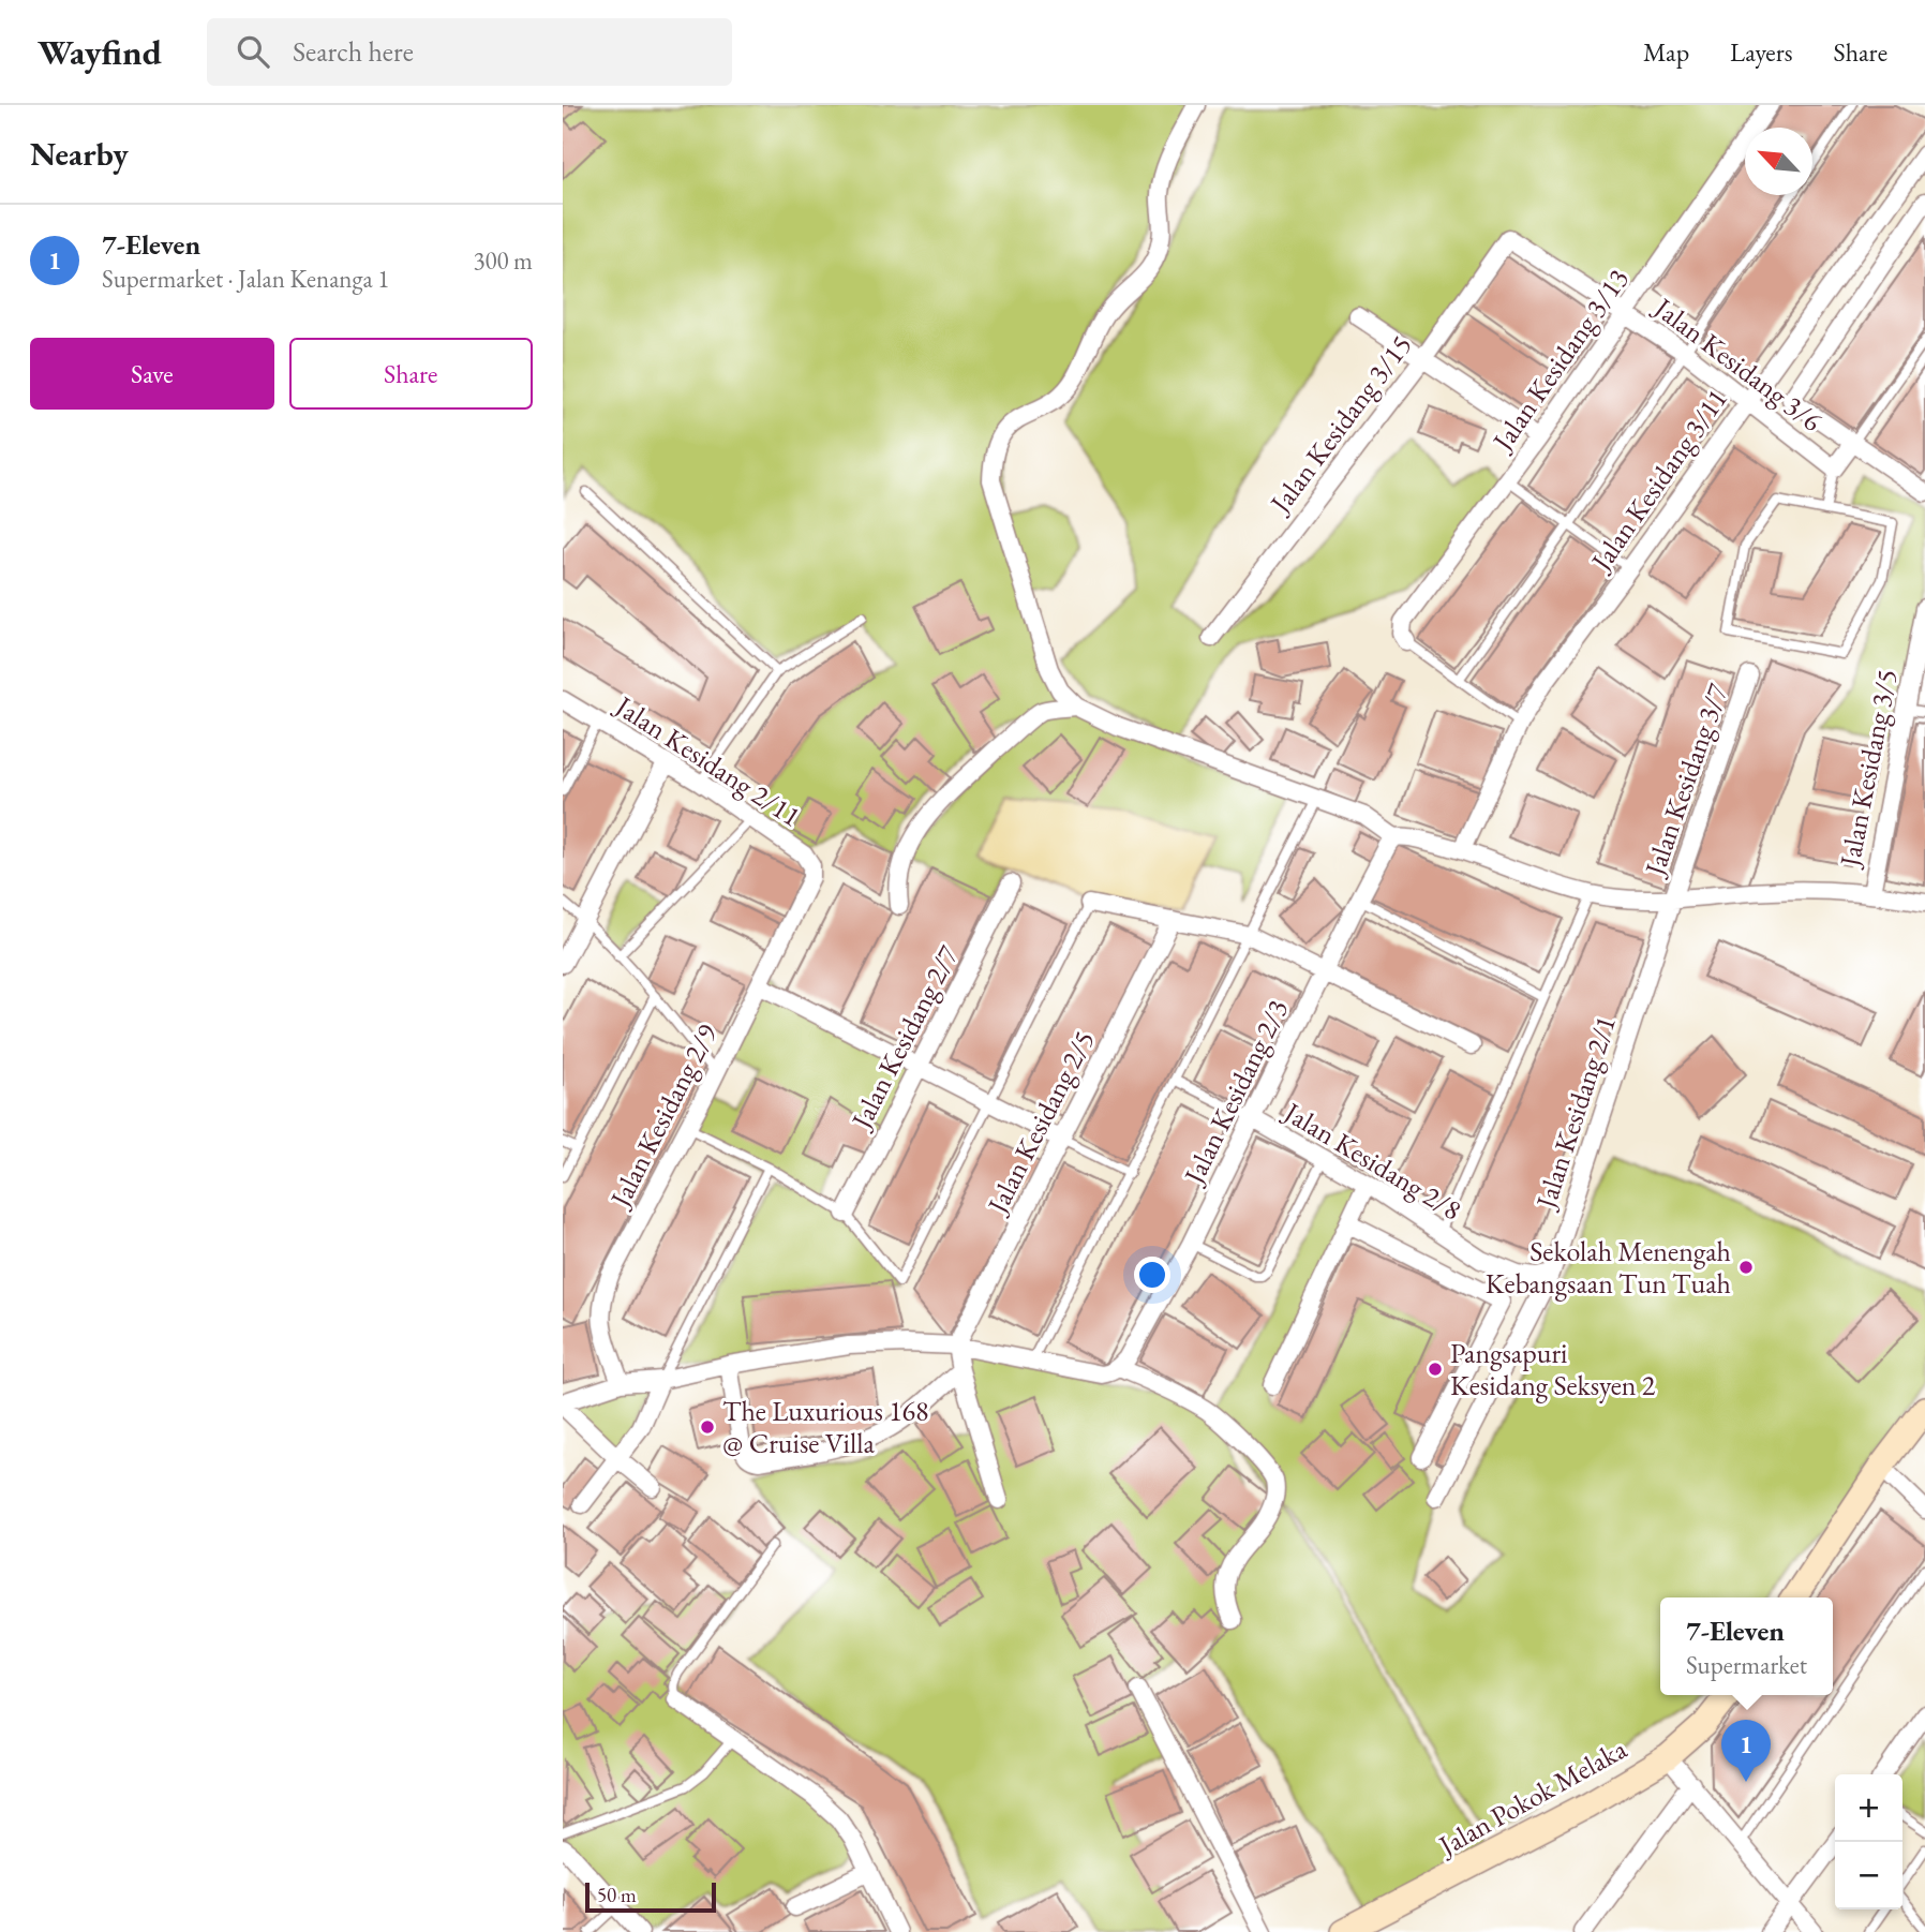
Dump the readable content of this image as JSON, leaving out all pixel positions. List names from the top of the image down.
{
  "streets": {
    "street": [
      "Jalan Kesidang 3/13",
      "Jalan Kesidang 3/6",
      "Jalan Kesidang 3/15",
      "Jalan Kesidang 3/11",
      "Jalan Kesidang 2/11",
      "Jalan Kesidang 3/5",
      "Jalan Kesidang 3/7",
      "Jalan Kesidang 2/7",
      "Jalan Kesidang 2/3",
      "Jalan Kesidang 2/1",
      "Jalan Kesidang 2/9",
      "Jalan Kesidang 2/5",
      "Jalan Kesidang 2/8",
      "Jalan Pokok Melaka"
    ]
  },
  "crossings": [
    ["Jalan Kesidang 3/13", "Jalan Kesidang 3/6"],
    ["Jalan Kesidang 3/6", "Jalan Kesidang 3/15"],
    ["Jalan Kesidang 3/6", "Jalan Kesidang 3/11"],
    ["Jalan Kesidang 2/11", "Jalan Kesidang 2/9"],
    ["Jalan Kesidang 3/7", "Jalan Kesidang 2/1"],
    ["Jalan Kesidang 2/3", "Jalan Kesidang 2/8"],
    ["Jalan Kesidang 2/1", "Jalan Kesidang 2/8"]
  ],
  "places": ["Sekolah Menengah Kebangsaan Tun Tuah", "Pangsapuri Kesidang Seksyen 2", "The Luxurious 168 @ Cruise Villa"],
  "scale_bar": "50 m",
  "north": "top left",
  "page": {
    "header": "Wayfind",
    "search": "Search here",
    "nav": ["Map", "Layers", "Share"],
    "heading": "Nearby",
    "list": [
      {
        "mark": "1",
        "name": "7-Eleven",
        "note": "Supermarket · Jalan Kenanga 1",
        "value": "300 m"
      }
    ],
    "buttons": ["Save", "Share"],
    "popup": ["7-Eleven", "Supermarket"],
    "pins": "1",
    "map_buttons": ["+", "−"],
    "scale": "50 m"
  }
}
